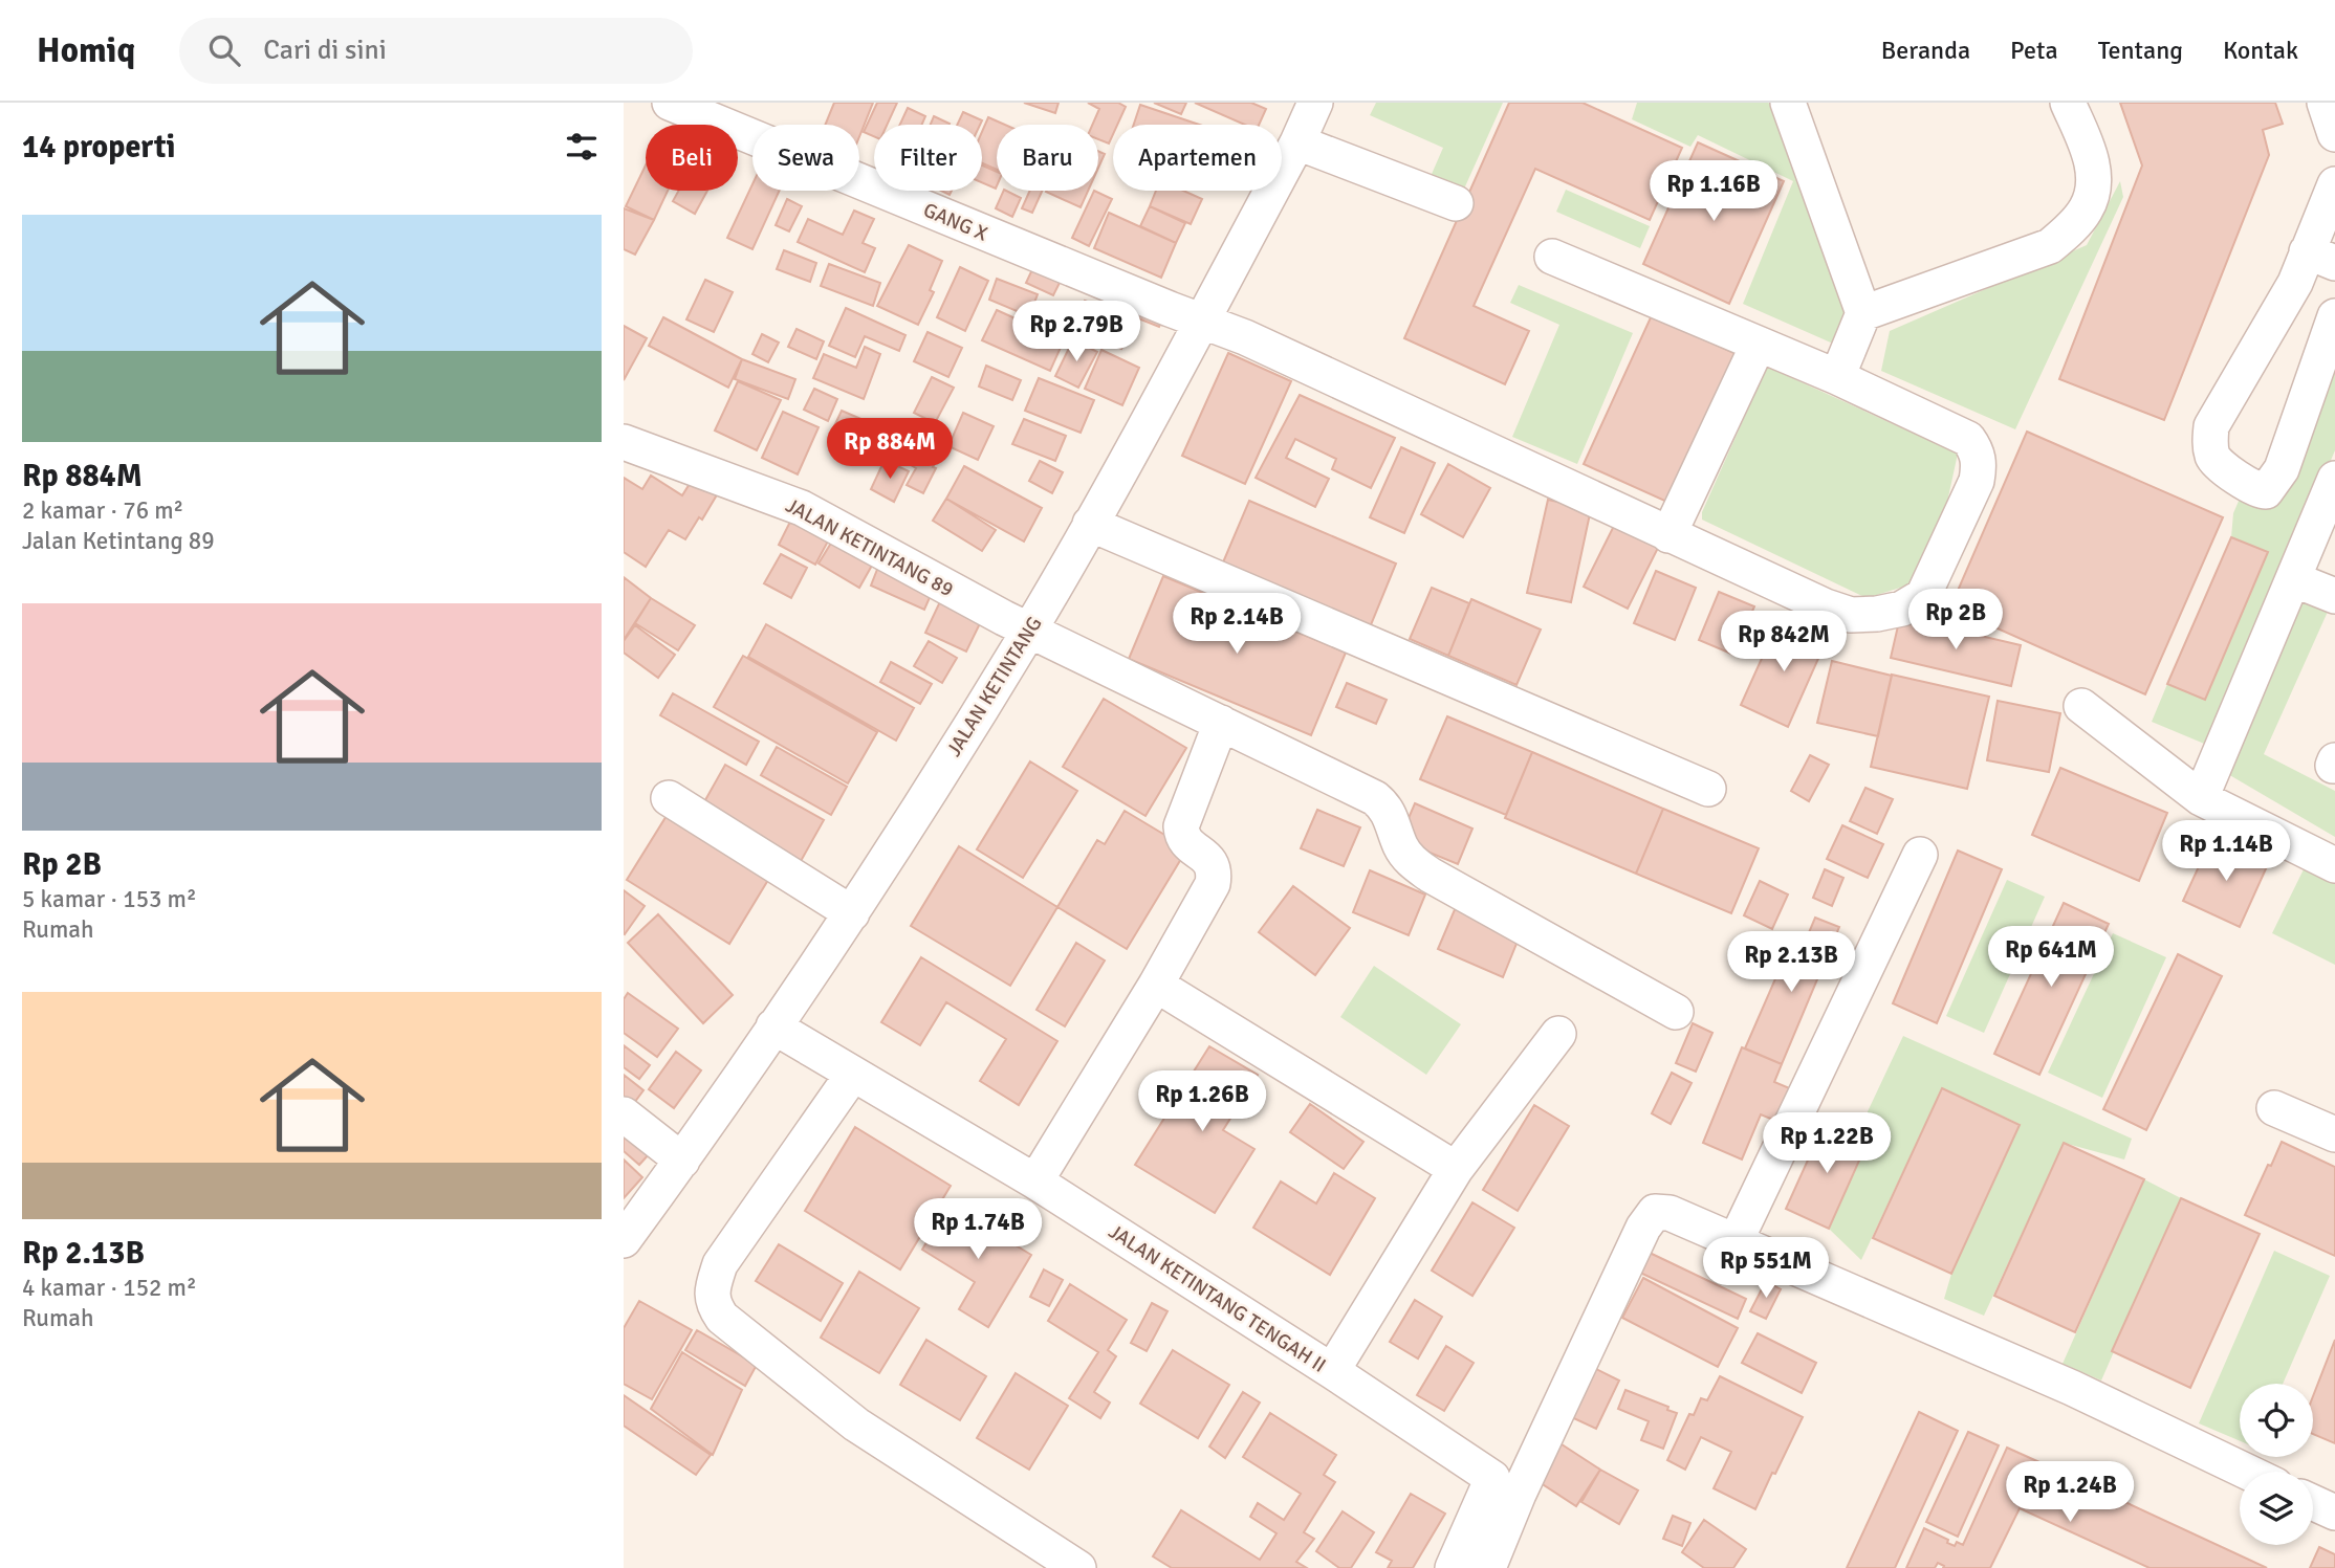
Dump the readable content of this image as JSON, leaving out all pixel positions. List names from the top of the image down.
{
  "streets": {
    "street": [
      "GANG X",
      "JALAN KETINTANG 89",
      "JALAN KETINTANG",
      "JALAN KETINTANG TENGAH II"
    ]
  },
  "crossings": [
    ["GANG X", "JALAN KETINTANG"],
    ["JALAN KETINTANG 89", "JALAN KETINTANG"],
    ["JALAN KETINTANG", "JALAN KETINTANG TENGAH II"]
  ],
  "page": {
    "header": "Homiq",
    "search": "Cari di sini",
    "nav": [
      "Beranda",
      "Peta",
      "Tentang",
      "Kontak"
    ],
    "heading": "14 properti",
    "chip": [
      "Beli",
      "Sewa",
      "Filter",
      "Baru",
      "Apartemen"
    ],
    "price": [
      "Rp 1.16B",
      "Rp 2.79B",
      "Rp 884M",
      "Rp 2B",
      "Rp 2.14B",
      "Rp 842M",
      "Rp 1.14B",
      "Rp 641M",
      "Rp 2.13B",
      "Rp 1.26B",
      "Rp 1.22B",
      "Rp 1.74B",
      "Rp 551M",
      "Rp 1.24B"
    ],
    "list": [
      {
        "name": "Rp 884M",
        "note": "2 kamar · 76 m² · Jalan Ketintang 89"
      },
      {
        "name": "Rp 2B",
        "note": "5 kamar · 153 m² · Rumah"
      },
      {
        "name": "Rp 2.13B",
        "note": "4 kamar · 152 m² · Rumah"
      }
    ]
  }
}
